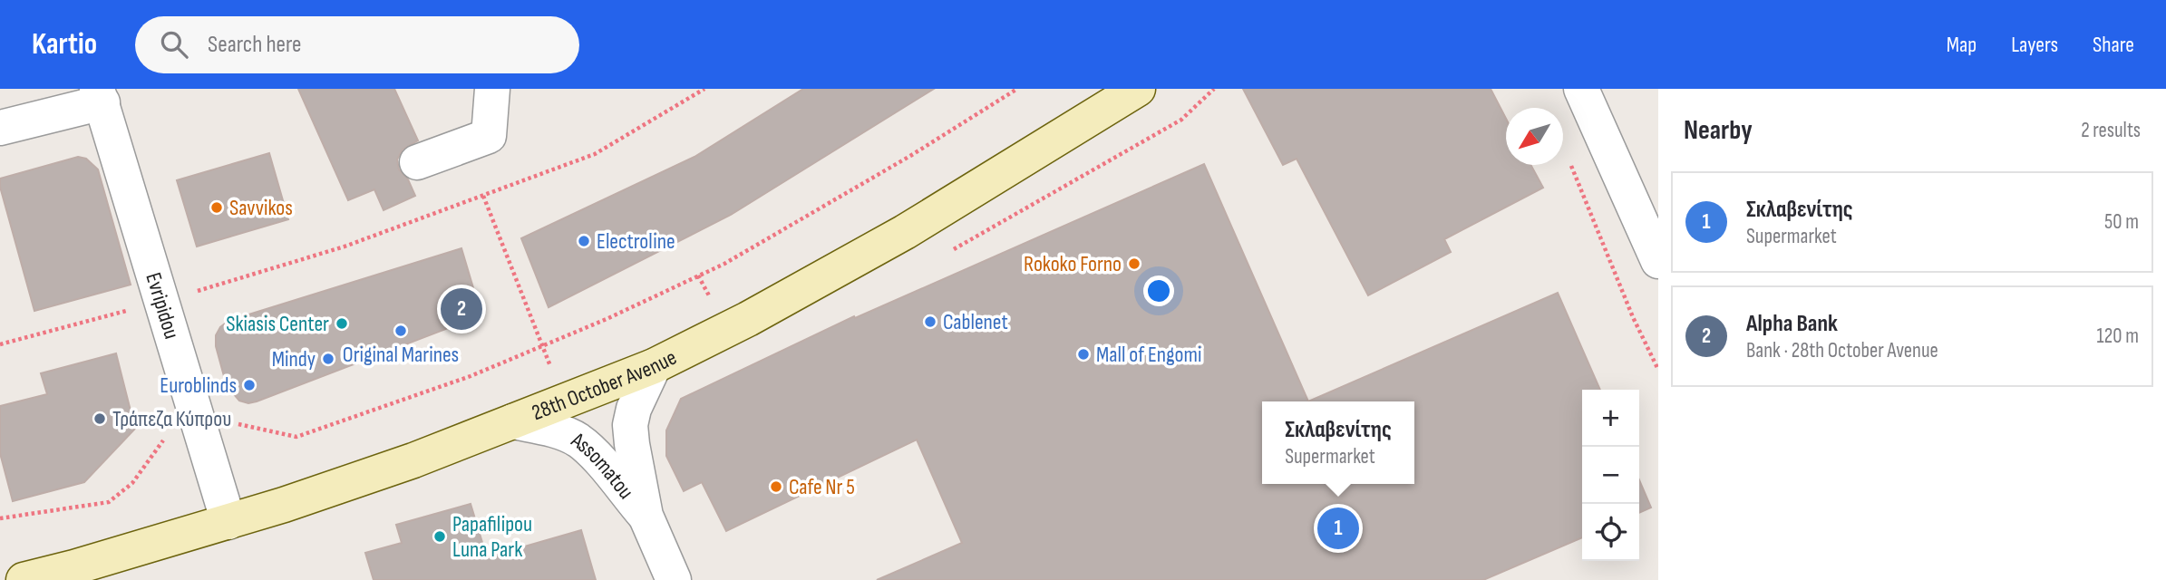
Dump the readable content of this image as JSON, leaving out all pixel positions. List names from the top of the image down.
{
  "streets": {
    "main road": ["28th October Avenue"],
    "street": ["Evripidou", "Assomatou"]
  },
  "crossings": [
    ["Evripidou", "28th October Avenue"],
    ["28th October Avenue", "Assomatou"]
  ],
  "places": [
    "Savvikos",
    "Electroline",
    "Rokoko Forno",
    "Cablenet",
    "Skiasis Center",
    "Original Marines",
    "Mall of Engomi",
    "Mindy",
    "Euroblinds",
    "Τράπεζα Κύπρου",
    "Cafe Nr 5",
    "Papafilipou Luna Park"
  ],
  "north": "bottom left",
  "page": {
    "header": "Kartio",
    "search": "Search here",
    "nav": ["Map", "Layers", "Share"],
    "heading": ["Nearby", "2 results"],
    "list": [
      {
        "mark": "1",
        "name": "Σκλαβενίτης",
        "note": "Supermarket",
        "value": "50 m"
      },
      {
        "mark": "2",
        "name": "Alpha Bank",
        "note": "Bank · 28th October Avenue",
        "value": "120 m"
      }
    ],
    "pins": ["2", "1"],
    "map_buttons": ["+", "−"],
    "popup": ["Σκλαβενίτης", "Supermarket"]
  }
}
